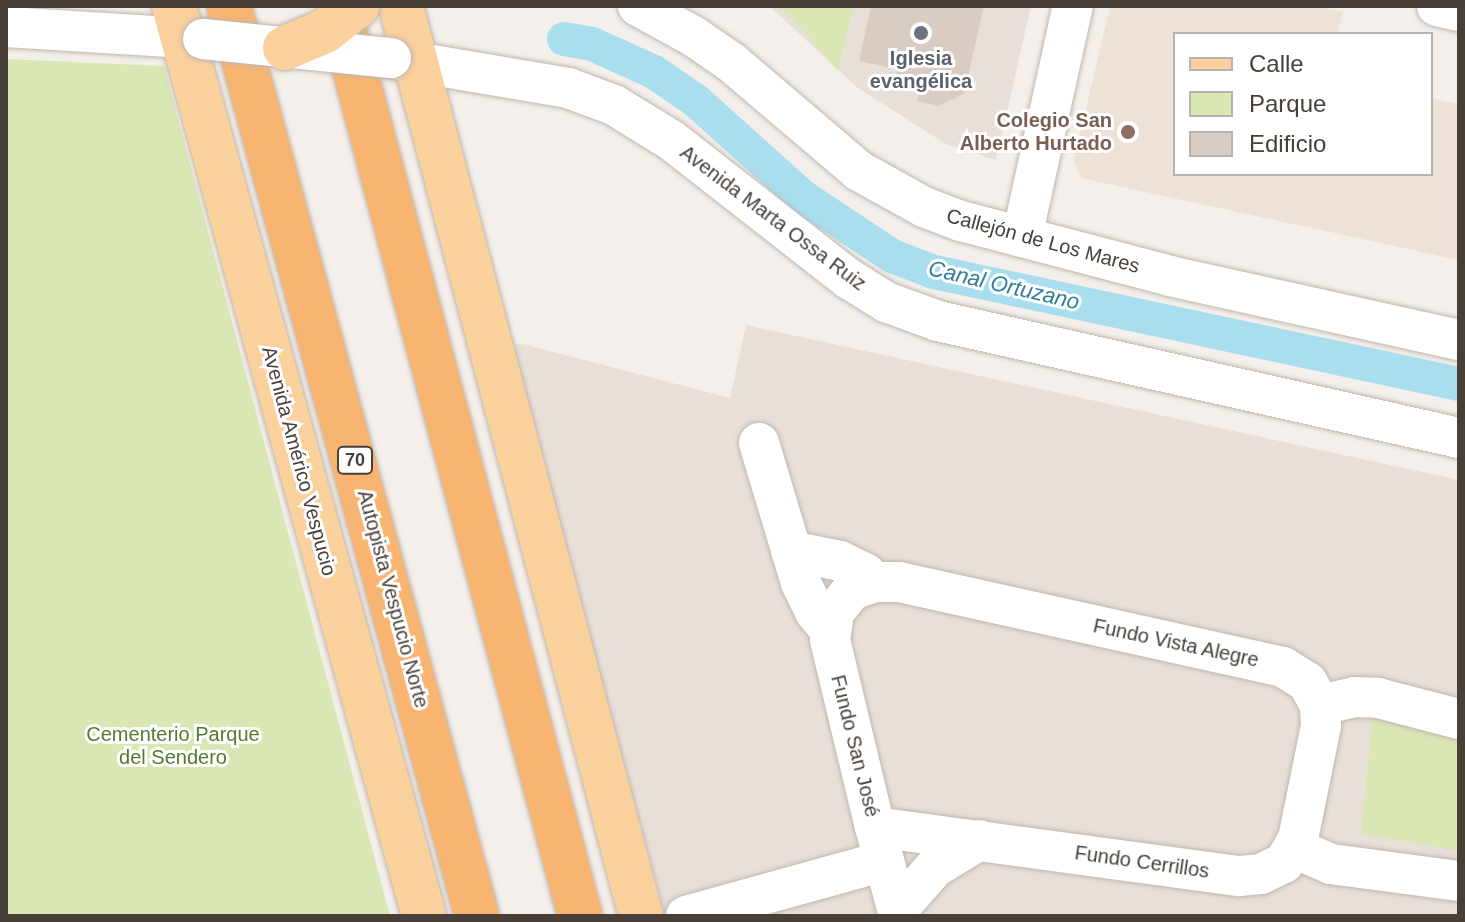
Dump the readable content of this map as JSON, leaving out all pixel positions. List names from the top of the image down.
{
  "streets": {
    "highway": ["70", "Autopista Vespucio Norte"],
    "main road": ["Avenida Américo Vespucio"],
    "street": [
      "Avenida Marta Ossa Ruiz",
      "Callejón de Los Mares",
      "Fundo Vista Alegre",
      "Fundo San José",
      "Fundo Cerrillos"
    ]
  },
  "crossings": [
    ["Avenida Marta Ossa Ruiz", "Avenida Américo Vespucio"],
    ["Avenida Marta Ossa Ruiz", "Autopista Vespucio Norte"],
    ["Avenida Américo Vespucio", "Autopista Vespucio Norte"],
    ["Fundo Vista Alegre", "Fundo San José"],
    ["Fundo San José", "Fundo Cerrillos"]
  ],
  "water": ["Canal Ortuzano"],
  "parks": ["Cementerio Parque del Sendero"],
  "places": ["Iglesia evangélica", "Colegio San Alberto Hurtado"],
  "legend": ["Calle", "Parque", "Edificio"]
}
